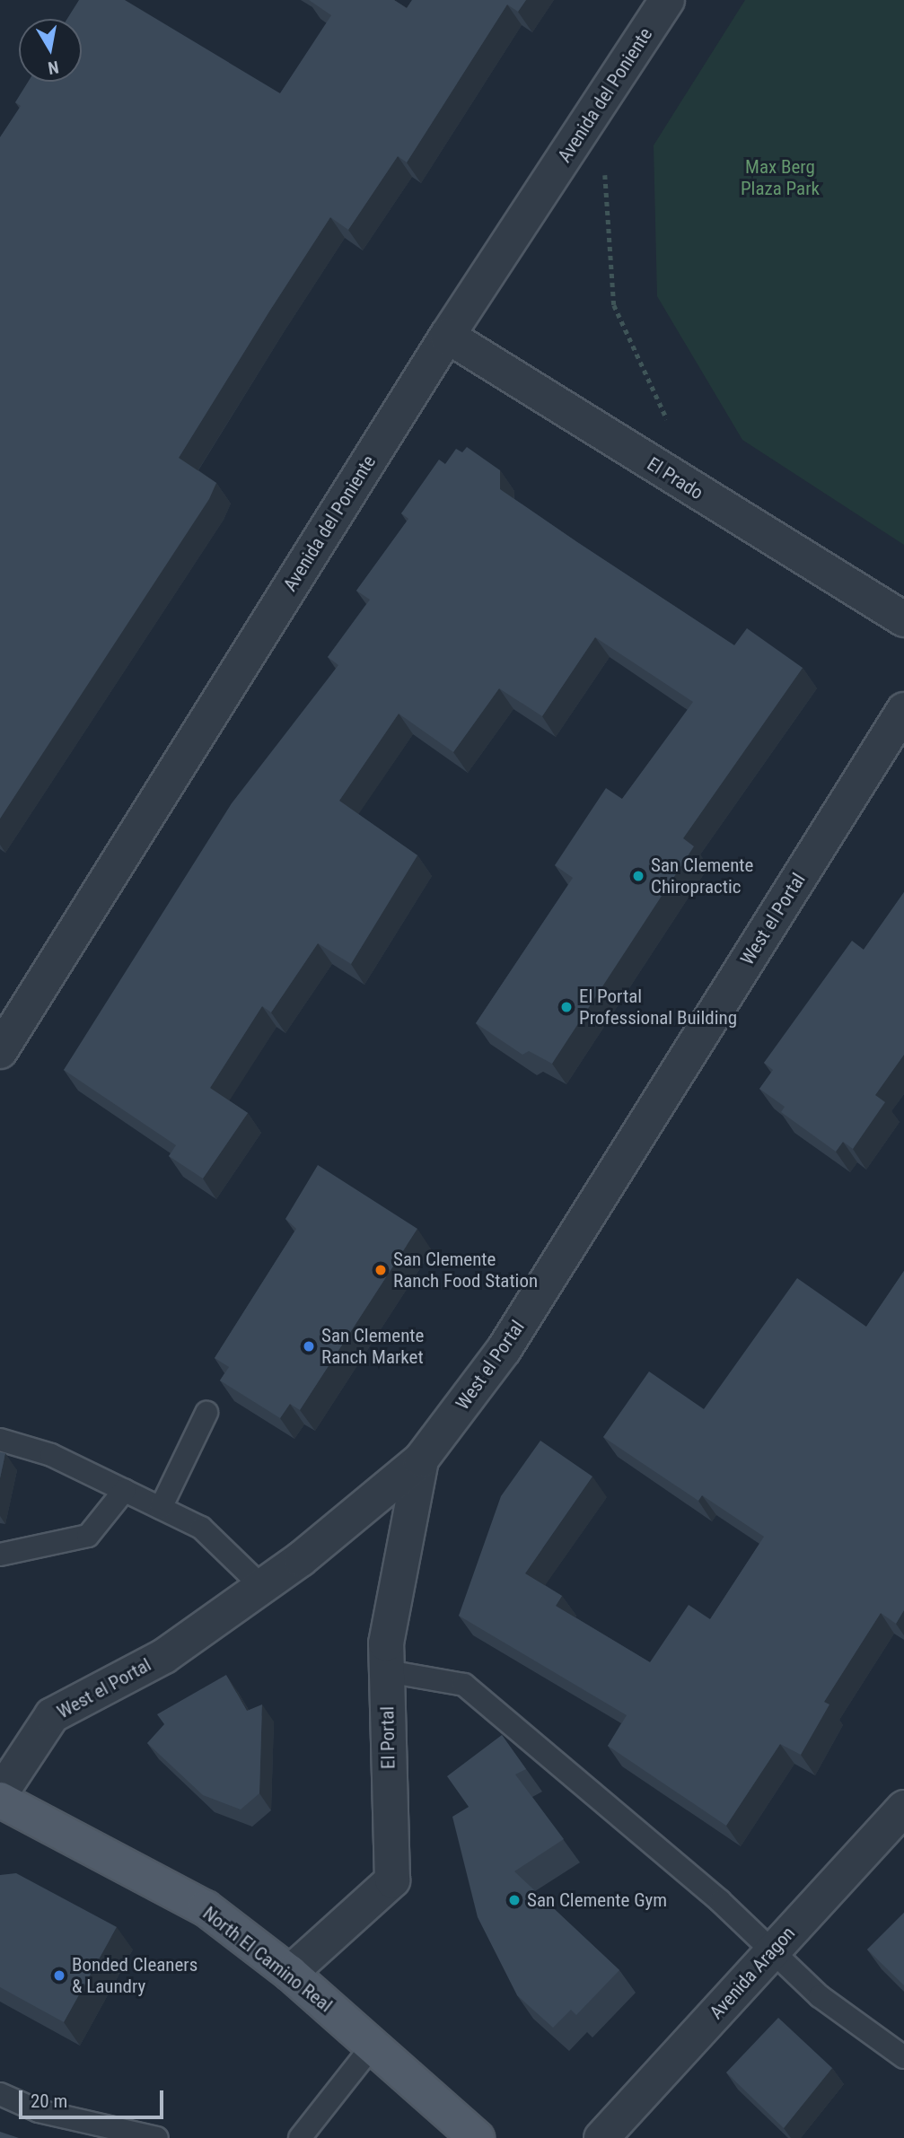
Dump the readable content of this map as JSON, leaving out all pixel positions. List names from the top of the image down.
{
  "streets": {
    "main road": ["North El Camino Real"],
    "street": [
      "Avenida del Poniente",
      "El Prado",
      "West el Portal",
      "El Portal",
      "Avenida Aragon"
    ]
  },
  "crossings": [
    ["Avenida del Poniente", "El Prado"],
    ["West el Portal", "El Portal"],
    ["El Portal", "North El Camino Real"]
  ],
  "parks": ["Max Berg Plaza Park"],
  "places": [
    "San Clemente Chiropractic",
    "El Portal Professional Building",
    "San Clemente Ranch Food Station",
    "San Clemente Ranch Market",
    "San Clemente Gym",
    "Bonded Cleaners & Laundry"
  ],
  "scale_bar": "20 m",
  "north": "bottom"
}
